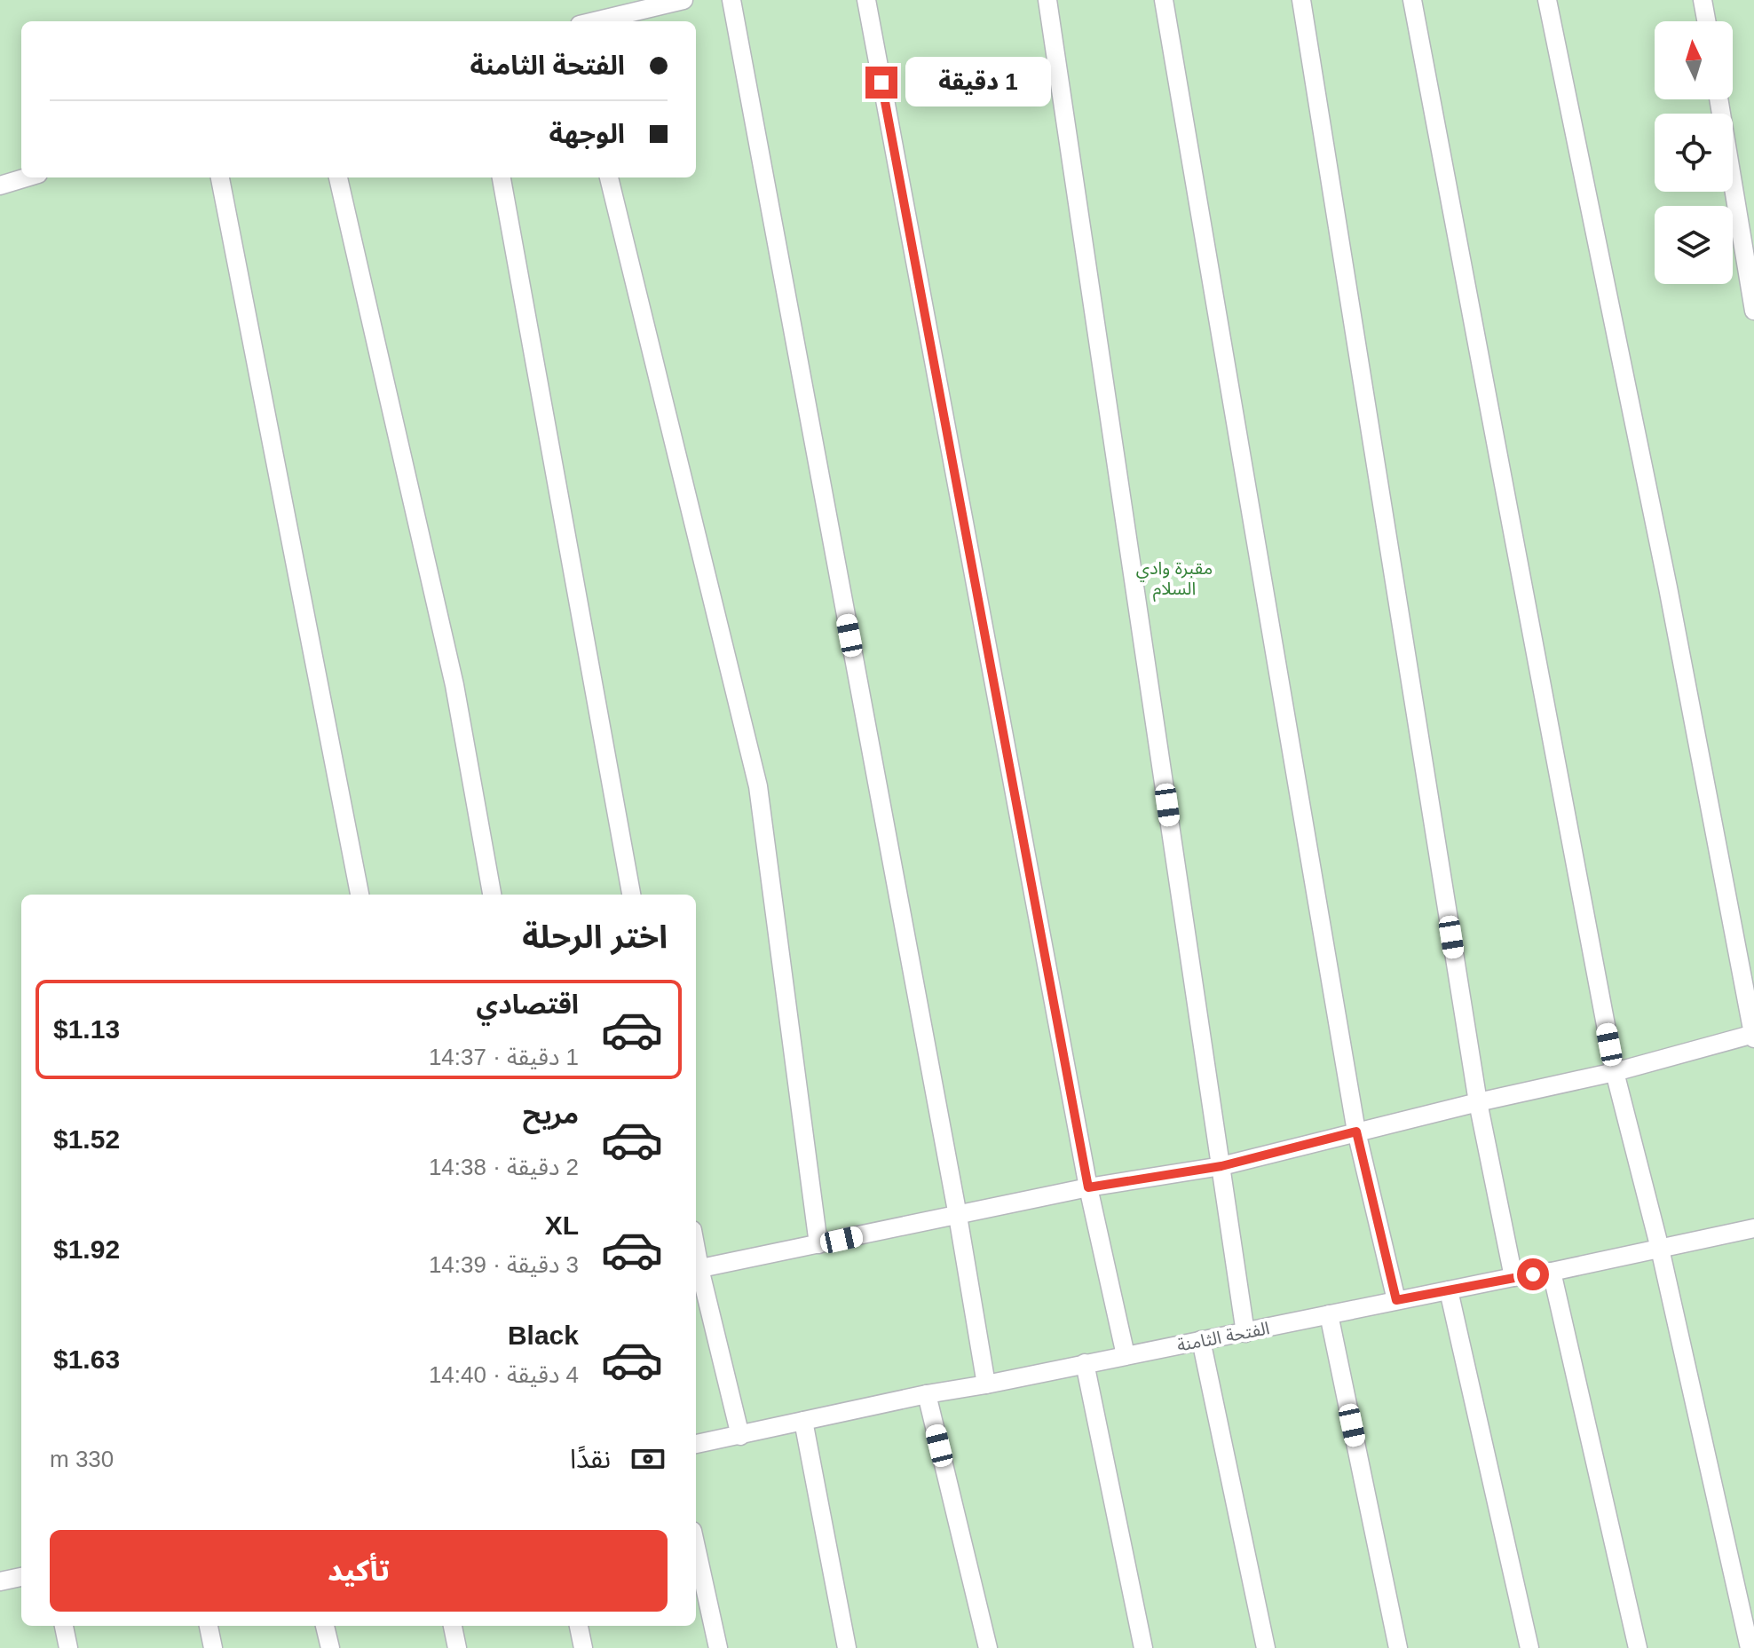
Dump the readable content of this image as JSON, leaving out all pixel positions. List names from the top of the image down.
{
  "streets": {
    "lane": ["الفتحة الثامنة"]
  },
  "parks": ["مقبرة وادي السلام"],
  "north": "top",
  "page": {
    "banner": ["الفتحة الثامنة", "الوجهة"],
    "bubble": "1 دقيقة",
    "heading": "اختر الرحلة",
    "list": [
      {
        "name": "اقتصادي",
        "note": "1 دقيقة · 14:37",
        "value": "$1.13"
      },
      {
        "name": "مريح",
        "note": "2 دقيقة · 14:38",
        "value": "$1.52"
      },
      {
        "name": "XL",
        "note": "3 دقيقة · 14:39",
        "value": "$1.92"
      },
      {
        "name": "Black",
        "note": "4 دقيقة · 14:40",
        "value": "$1.63"
      }
    ],
    "pay": ["نقدًا", "330 m"],
    "buttons": "تأكيد"
  }
}
